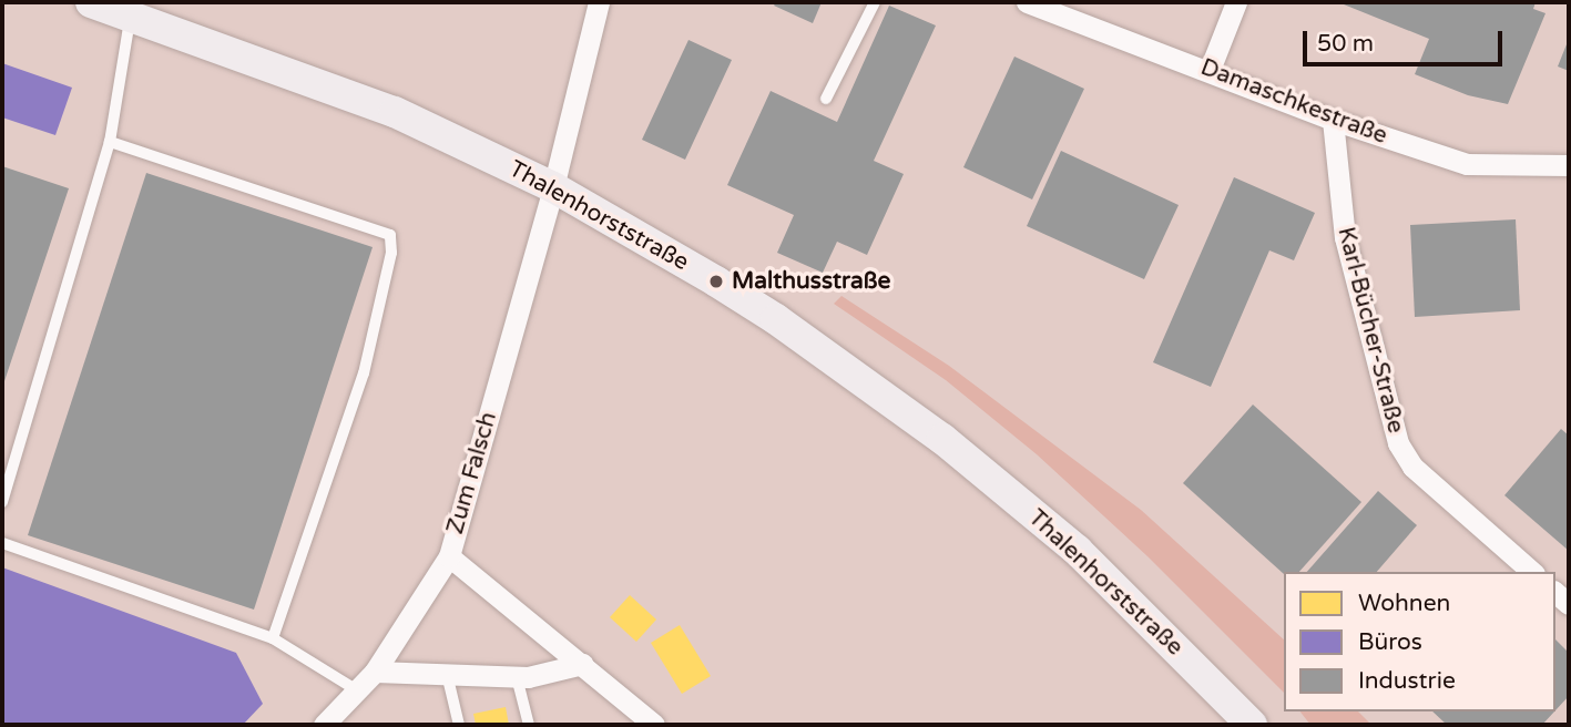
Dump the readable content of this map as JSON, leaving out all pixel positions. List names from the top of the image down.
{
  "streets": {
    "main road": ["Thalenhorststraße"],
    "street": ["Damaschkestraße", "Karl-Bücher-Straße", "Zum Falsch"]
  },
  "crossings": [
    ["Damaschkestraße", "Karl-Bücher-Straße"],
    ["Thalenhorststraße", "Zum Falsch"]
  ],
  "places": ["Malthusstraße"],
  "legend": ["Wohnen", "Büros", "Industrie"],
  "scale_bar": "50 m"
}
